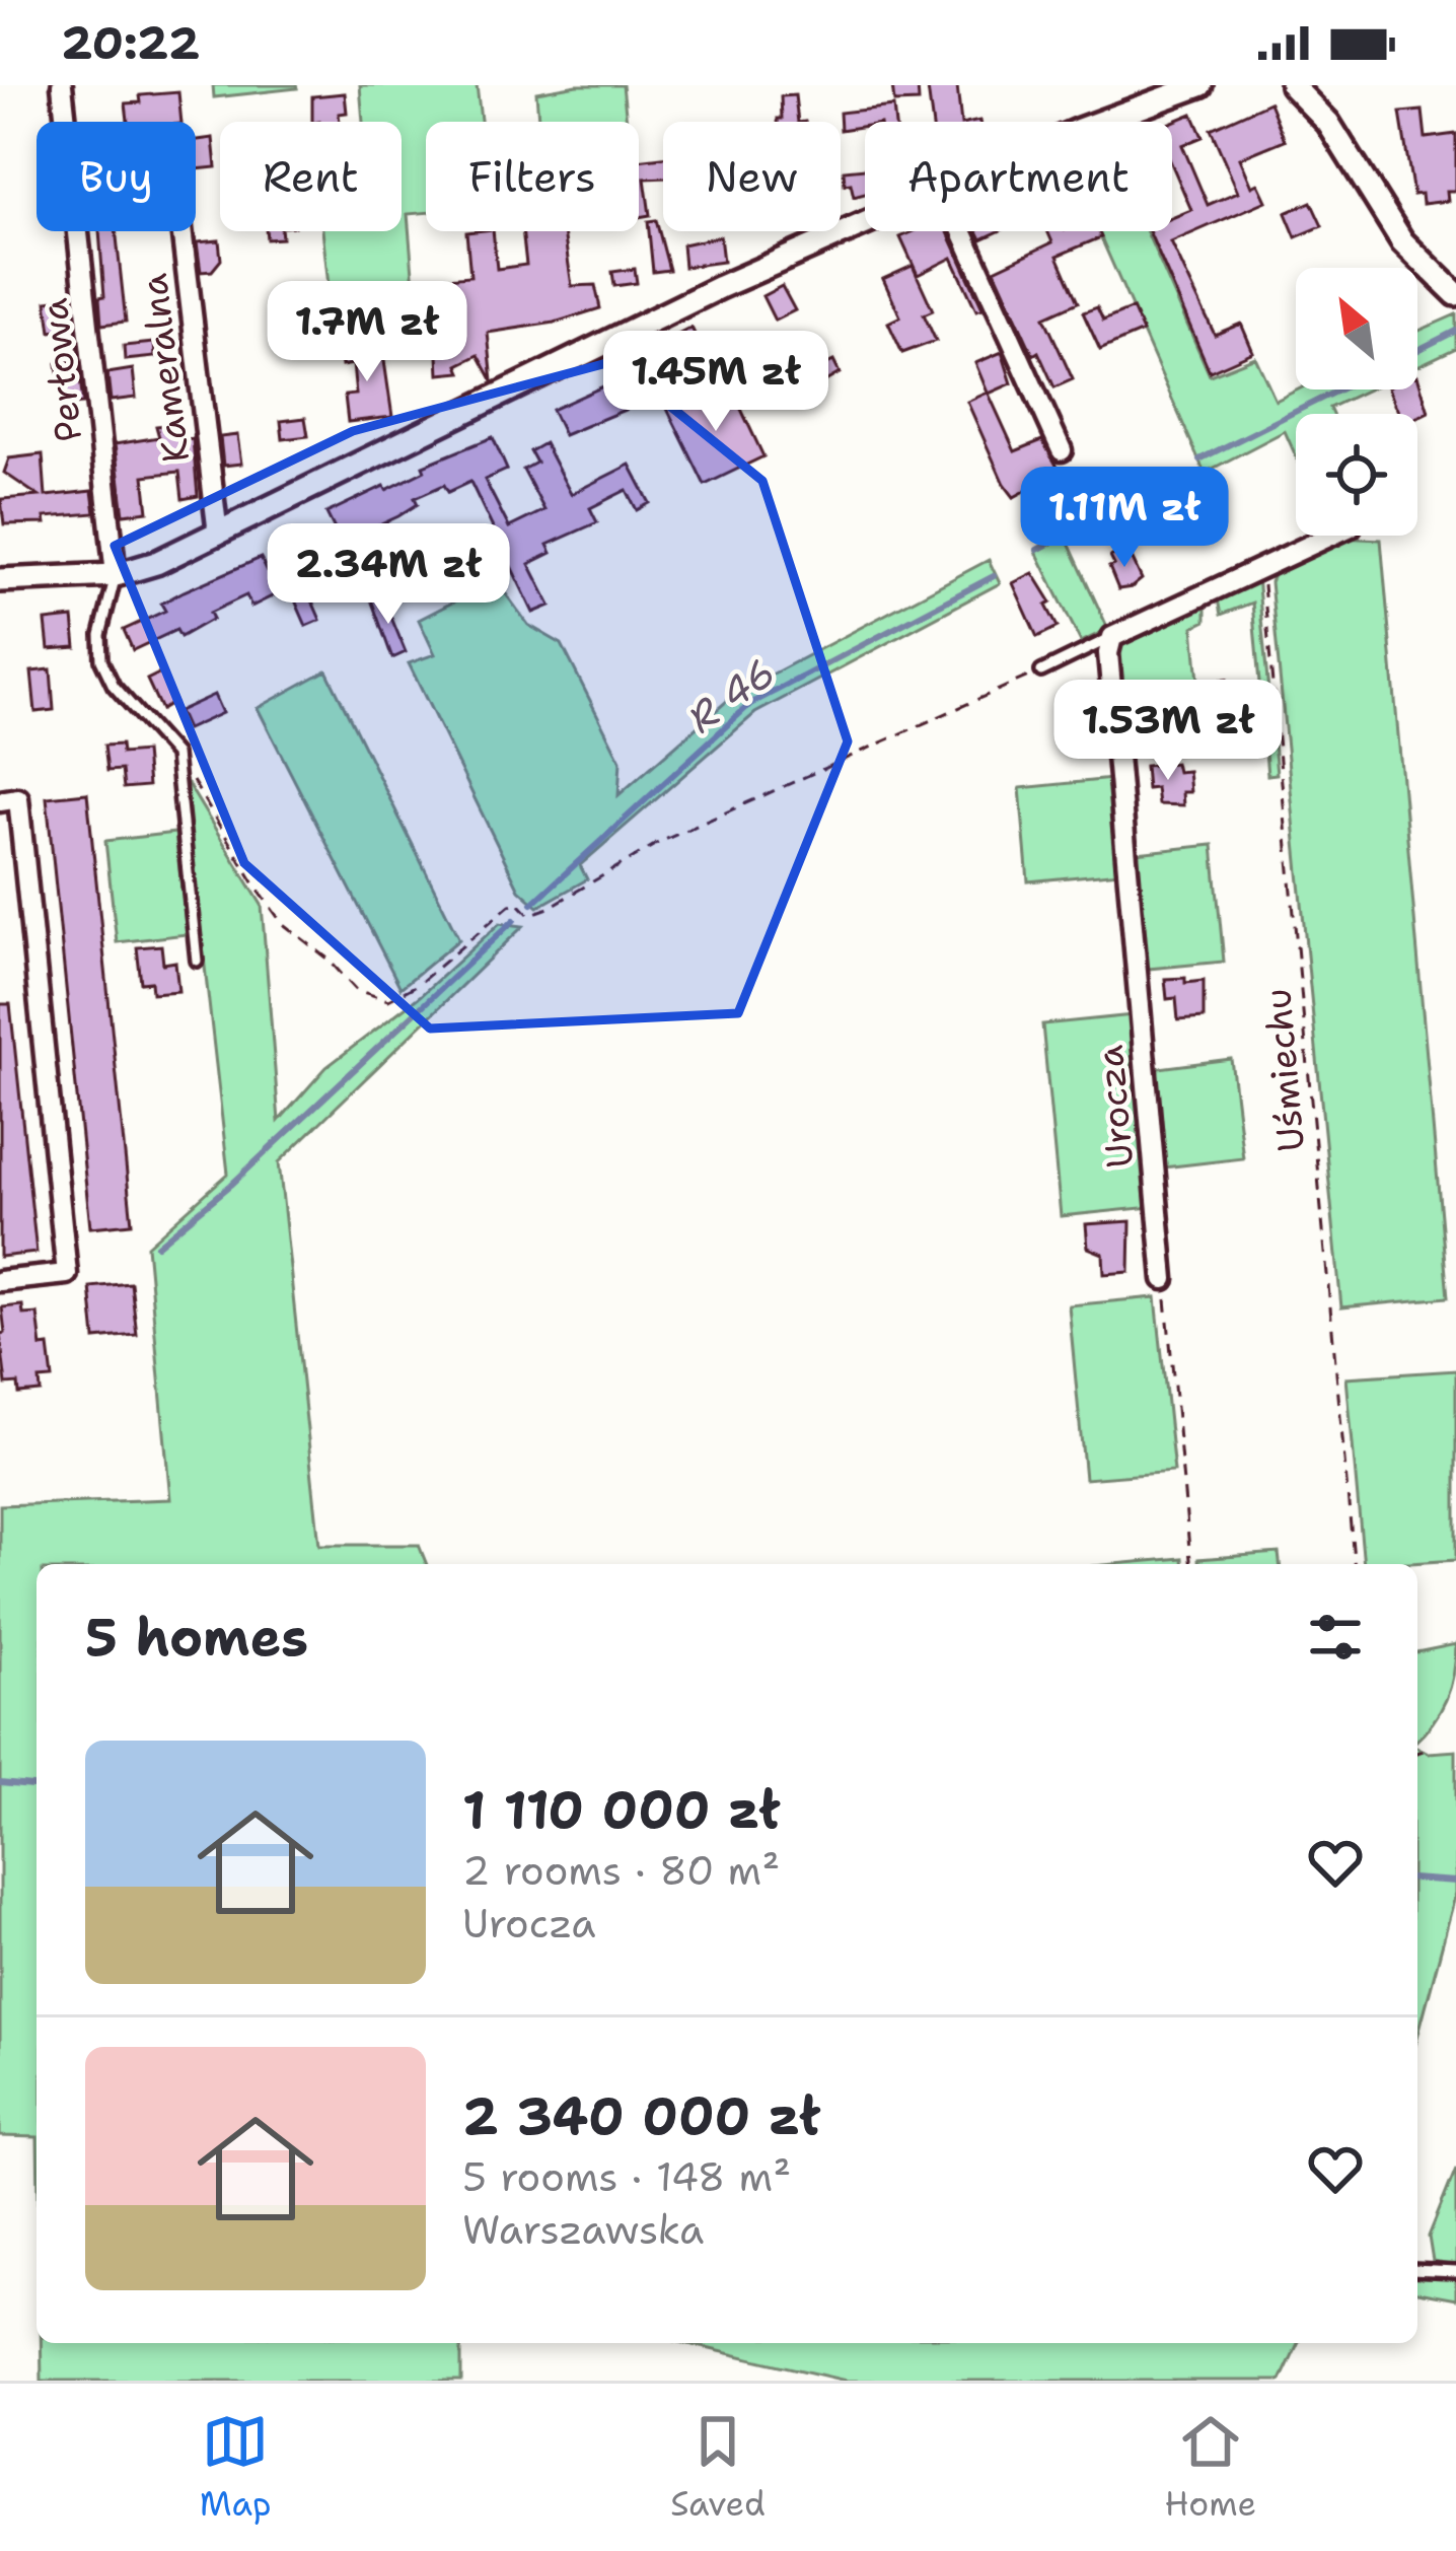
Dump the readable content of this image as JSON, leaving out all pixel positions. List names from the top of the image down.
{
  "streets": {
    "street": ["Kameralna", "Perłowa", "Urocza"],
    "path": ["Uśmiechu"]
  },
  "water": ["R 46"],
  "north": "top left",
  "page": {
    "status": "20:22",
    "chip": [
      "Buy",
      "Rent",
      "Filters",
      "New",
      "Apartment"
    ],
    "price": [
      "1.7M zł",
      "1.45M zł",
      "1.11M zł",
      "2.34M zł",
      "1.53M zł"
    ],
    "heading": "5 homes",
    "list": [
      {
        "name": "1 110 000 zł",
        "note": "2 rooms · 80 m² · Urocza"
      },
      {
        "name": "2 340 000 zł",
        "note": "5 rooms · 148 m² · Warszawska"
      }
    ],
    "tabs": ["Map", "Saved", "Home"]
  }
}
